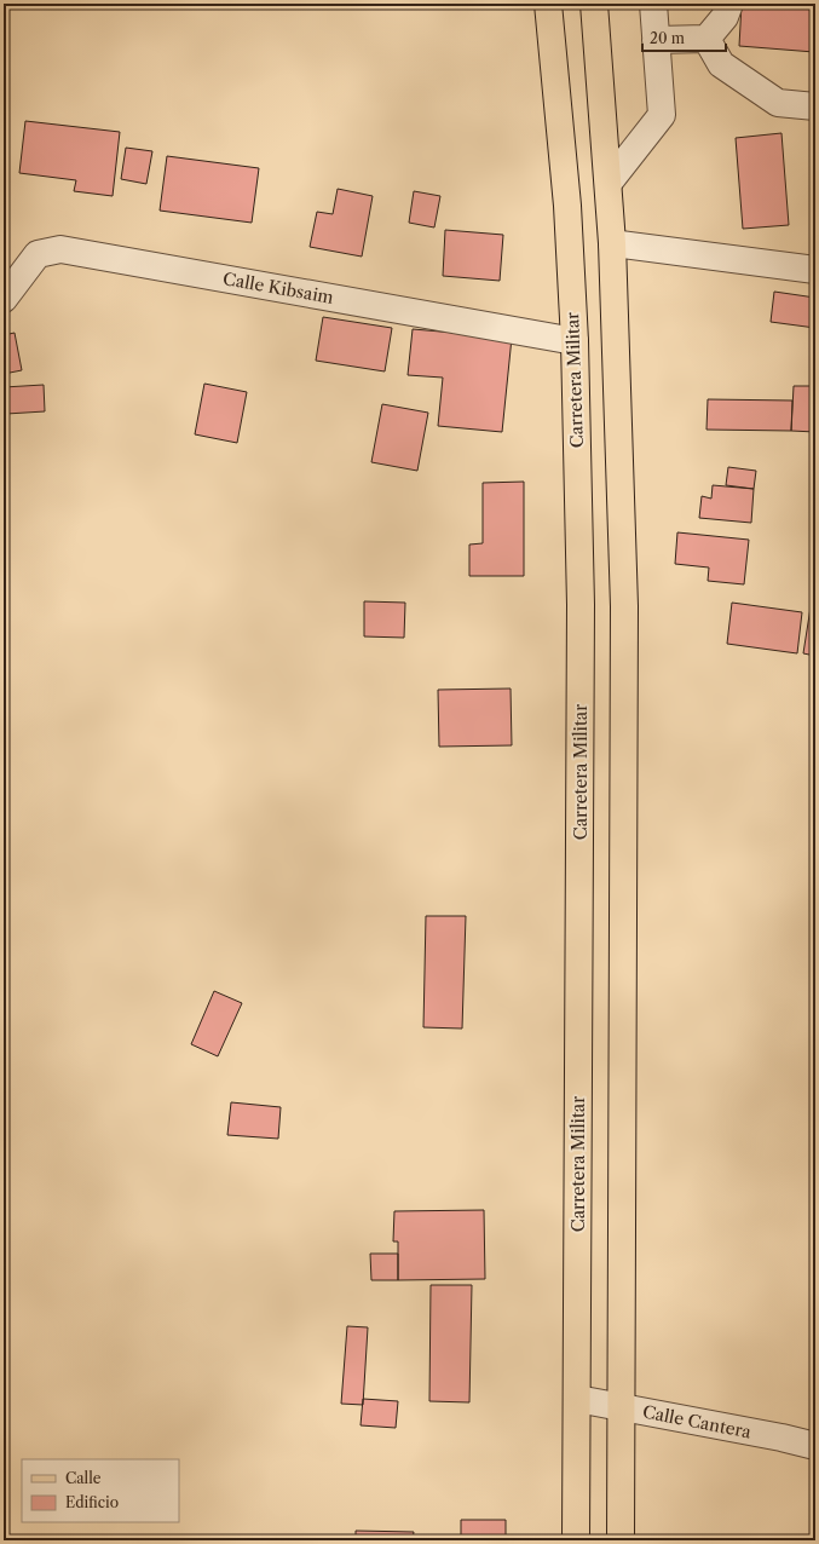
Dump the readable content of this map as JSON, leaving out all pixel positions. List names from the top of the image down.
{
  "streets": {
    "main road": ["Carretera Militar"],
    "street": ["Calle Kibsaim", "Calle Cantera"]
  },
  "crossings": [
    ["Calle Kibsaim", "Carretera Militar"],
    ["Carretera Militar", "Calle Cantera"]
  ],
  "legend": ["Calle", "Edificio"],
  "scale_bar": "20 m"
}
